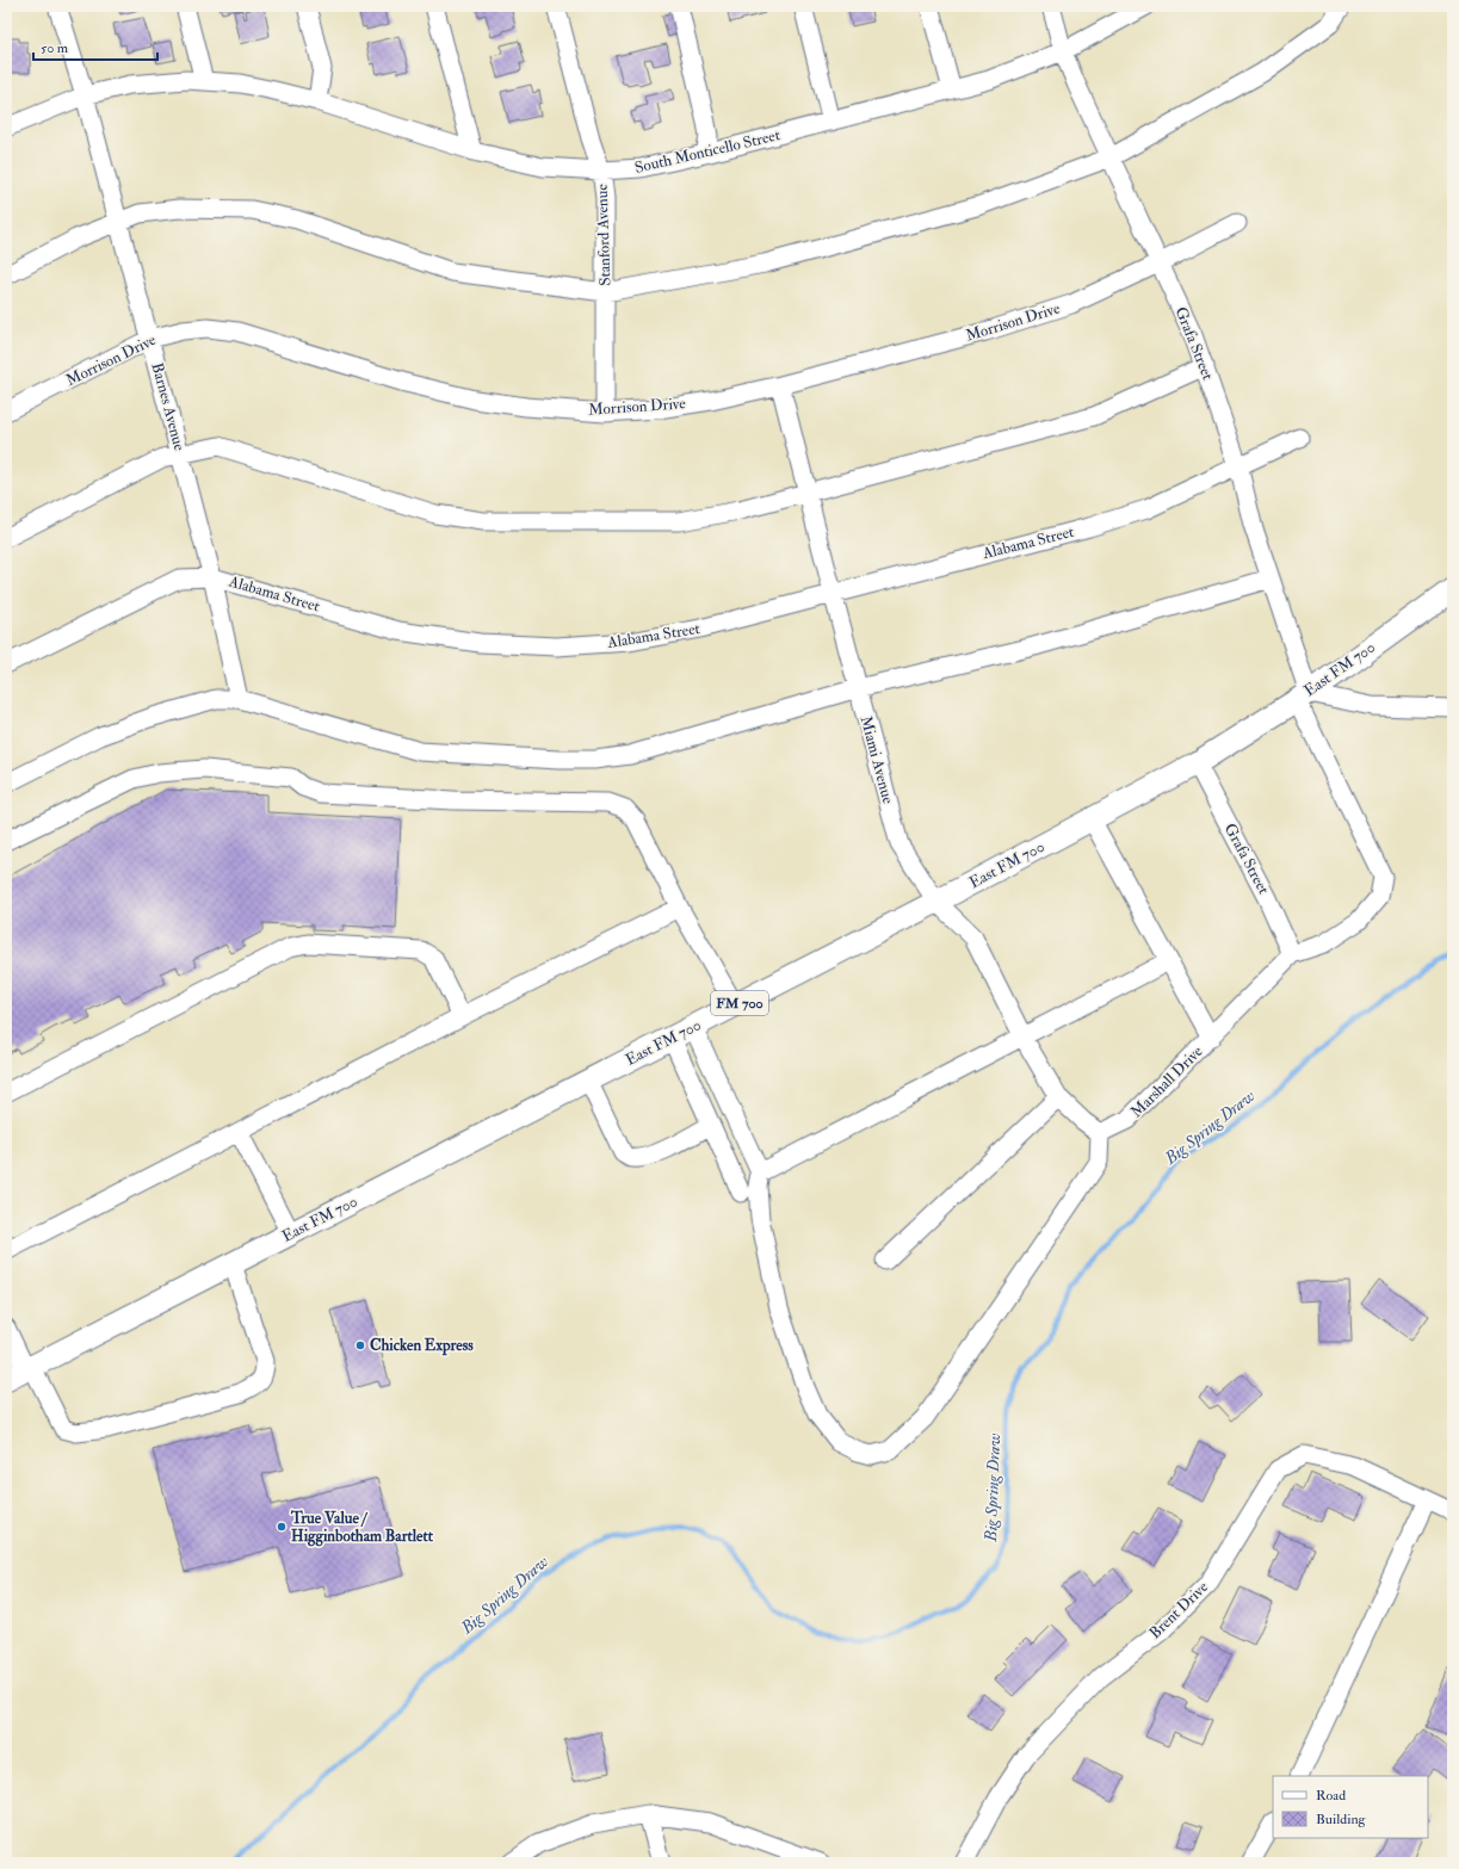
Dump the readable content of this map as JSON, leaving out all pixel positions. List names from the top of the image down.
{
  "streets": {
    "main road": ["East FM 700", "FM 700"],
    "street": [
      "South Monticello Street",
      "Stanford Avenue",
      "Morrison Drive",
      "Grafa Street",
      "Barnes Avenue",
      "Alabama Street",
      "Miami Avenue",
      "Marshall Drive",
      "Brent Drive"
    ]
  },
  "crossings": [
    ["South Monticello Street", "Stanford Avenue"],
    ["South Monticello Street", "Grafa Street"],
    ["South Monticello Street", "Barnes Avenue"],
    ["Stanford Avenue", "Morrison Drive"],
    ["Morrison Drive", "Grafa Street"],
    ["Morrison Drive", "Barnes Avenue"],
    ["Morrison Drive", "Miami Avenue"],
    ["Grafa Street", "Alabama Street"],
    ["Grafa Street", "East FM 700"],
    ["Grafa Street", "Marshall Drive"],
    ["Barnes Avenue", "Alabama Street"],
    ["Alabama Street", "Miami Avenue"],
    ["East FM 700", "Miami Avenue"]
  ],
  "water": ["Big Spring Draw"],
  "places": ["Chicken Express", "True Value / Higginbotham Bartlett"],
  "legend": ["Road", "Building"],
  "scale_bar": "50 m"
}
